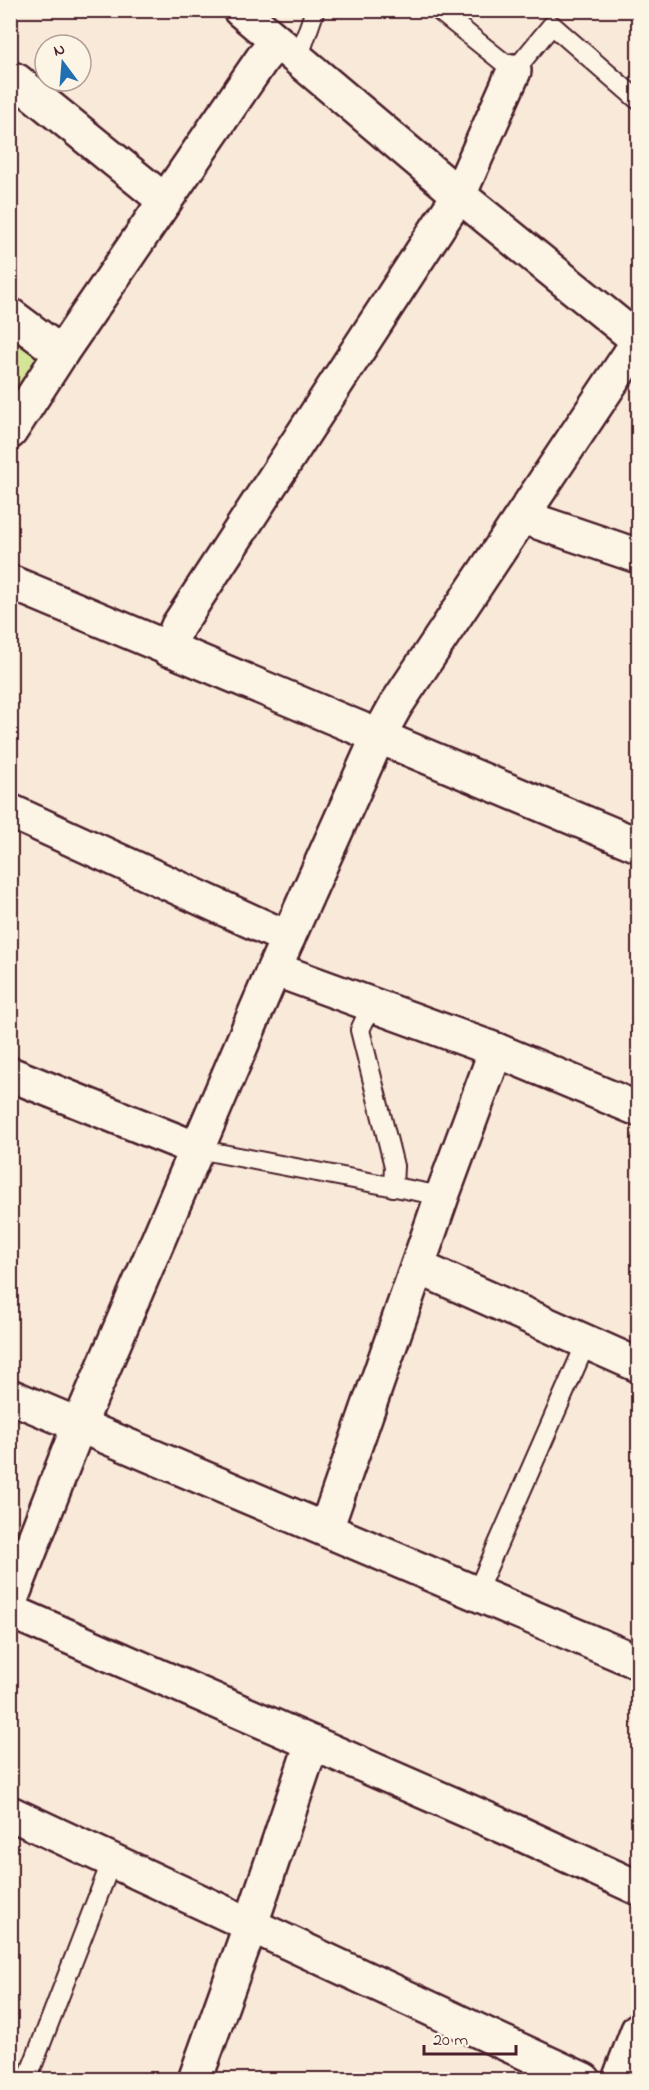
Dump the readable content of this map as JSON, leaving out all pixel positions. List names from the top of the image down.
{
  "scale_bar": "20 m",
  "north": "top"
}
